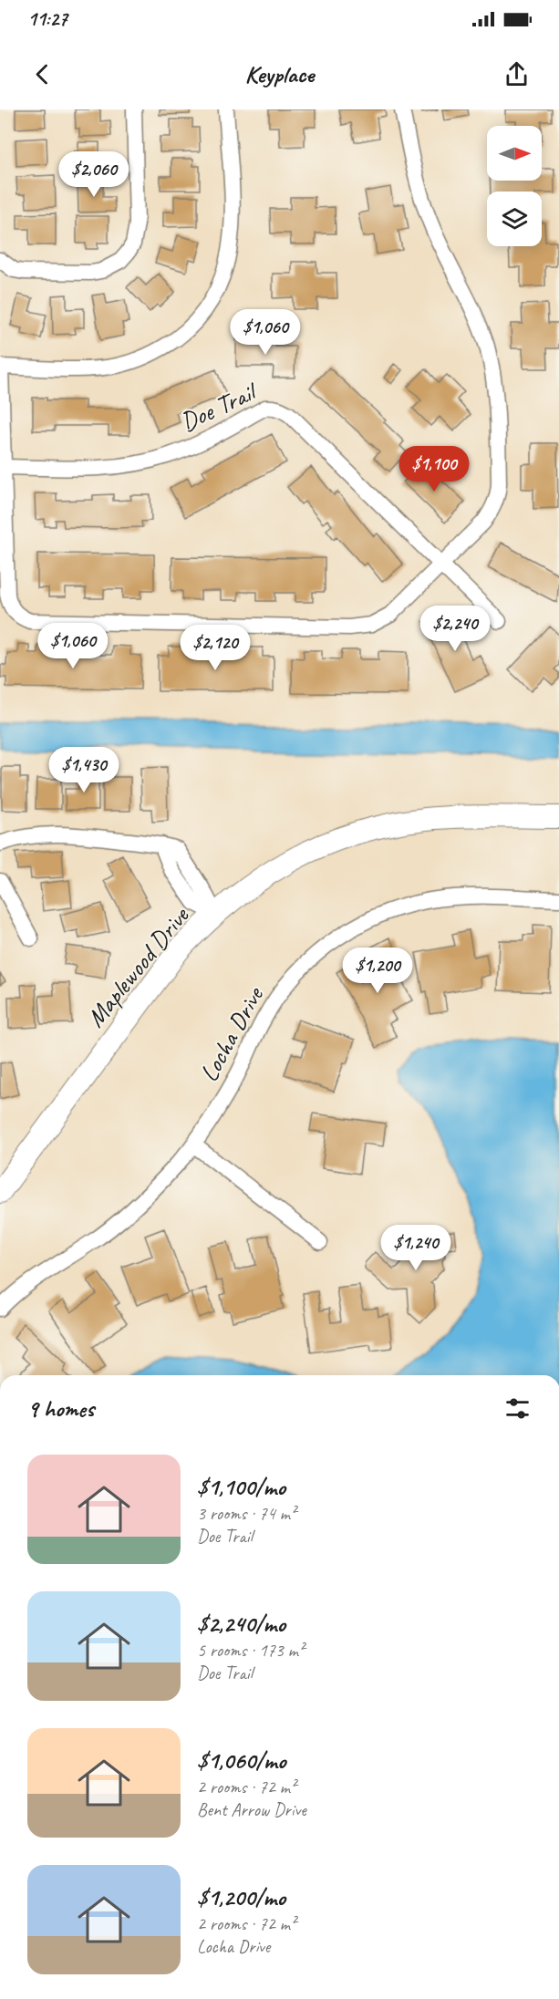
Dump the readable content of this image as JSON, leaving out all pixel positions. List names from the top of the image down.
{
  "streets": {
    "street": ["Doe Trail", "Maplewood Drive", "Locha Drive"]
  },
  "north": "right",
  "page": {
    "status": "11:27",
    "header": "Keyplace",
    "price": [
      "$2,060",
      "$1,060",
      "$1,100",
      "$2,240",
      "$1,060",
      "$2,120",
      "$1,430",
      "$1,200",
      "$1,240"
    ],
    "heading": "9 homes",
    "list": [
      {
        "name": "$1,100/mo",
        "note": "3 rooms · 74 m² · Doe Trail"
      },
      {
        "name": "$2,240/mo",
        "note": "5 rooms · 173 m² · Doe Trail"
      },
      {
        "name": "$1,060/mo",
        "note": "2 rooms · 72 m² · Bent Arrow Drive"
      },
      {
        "name": "$1,200/mo",
        "note": "2 rooms · 72 m² · Locha Drive"
      }
    ]
  }
}
